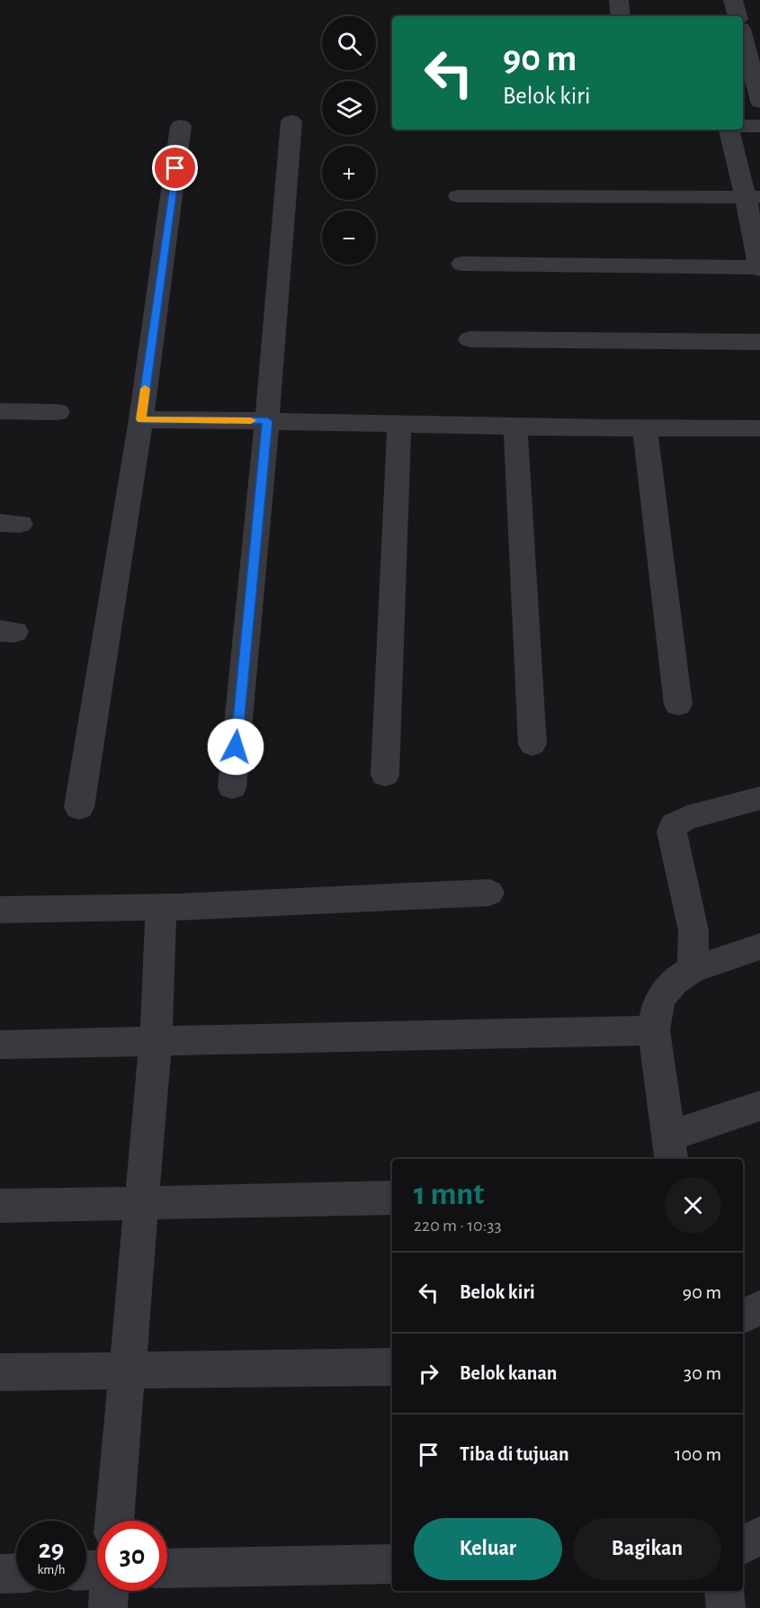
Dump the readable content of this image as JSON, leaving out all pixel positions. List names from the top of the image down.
{
  "page": {
    "map_buttons": ["+", "−"],
    "turn": ["90 m", "Belok kiri"],
    "heading": ["1 mnt", "220 m · 10:33"],
    "list": [
      {
        "name": "Belok kiri",
        "value": "90 m"
      },
      {
        "name": "Belok kanan",
        "value": "30 m"
      },
      {
        "name": "Tiba di tujuan",
        "value": "100 m"
      }
    ],
    "buttons": ["Keluar", "Bagikan"],
    "speed": "29 km/h",
    "limit": "30"
  }
}
